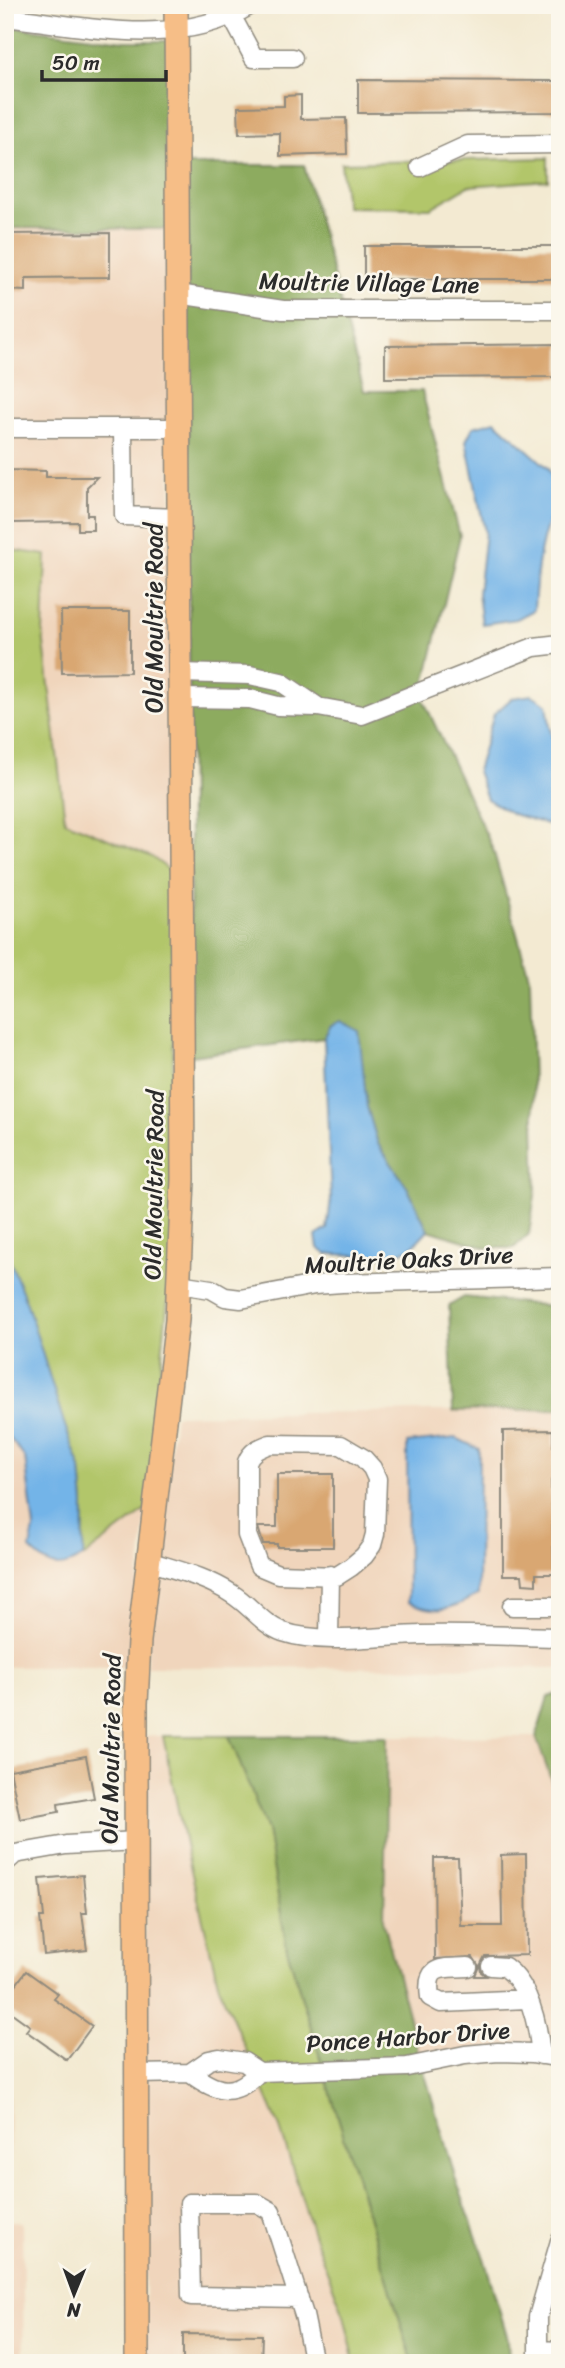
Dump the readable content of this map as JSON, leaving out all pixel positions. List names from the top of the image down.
{
  "streets": {
    "main road": ["Old Moultrie Road"],
    "street": ["Moultrie Village Lane", "Moultrie Oaks Drive", "Ponce Harbor Drive"]
  },
  "crossings": [
    ["Moultrie Village Lane", "Old Moultrie Road"],
    ["Old Moultrie Road", "Moultrie Oaks Drive"],
    ["Old Moultrie Road", "Ponce Harbor Drive"]
  ],
  "scale_bar": "50 m",
  "north": "bottom"
}
